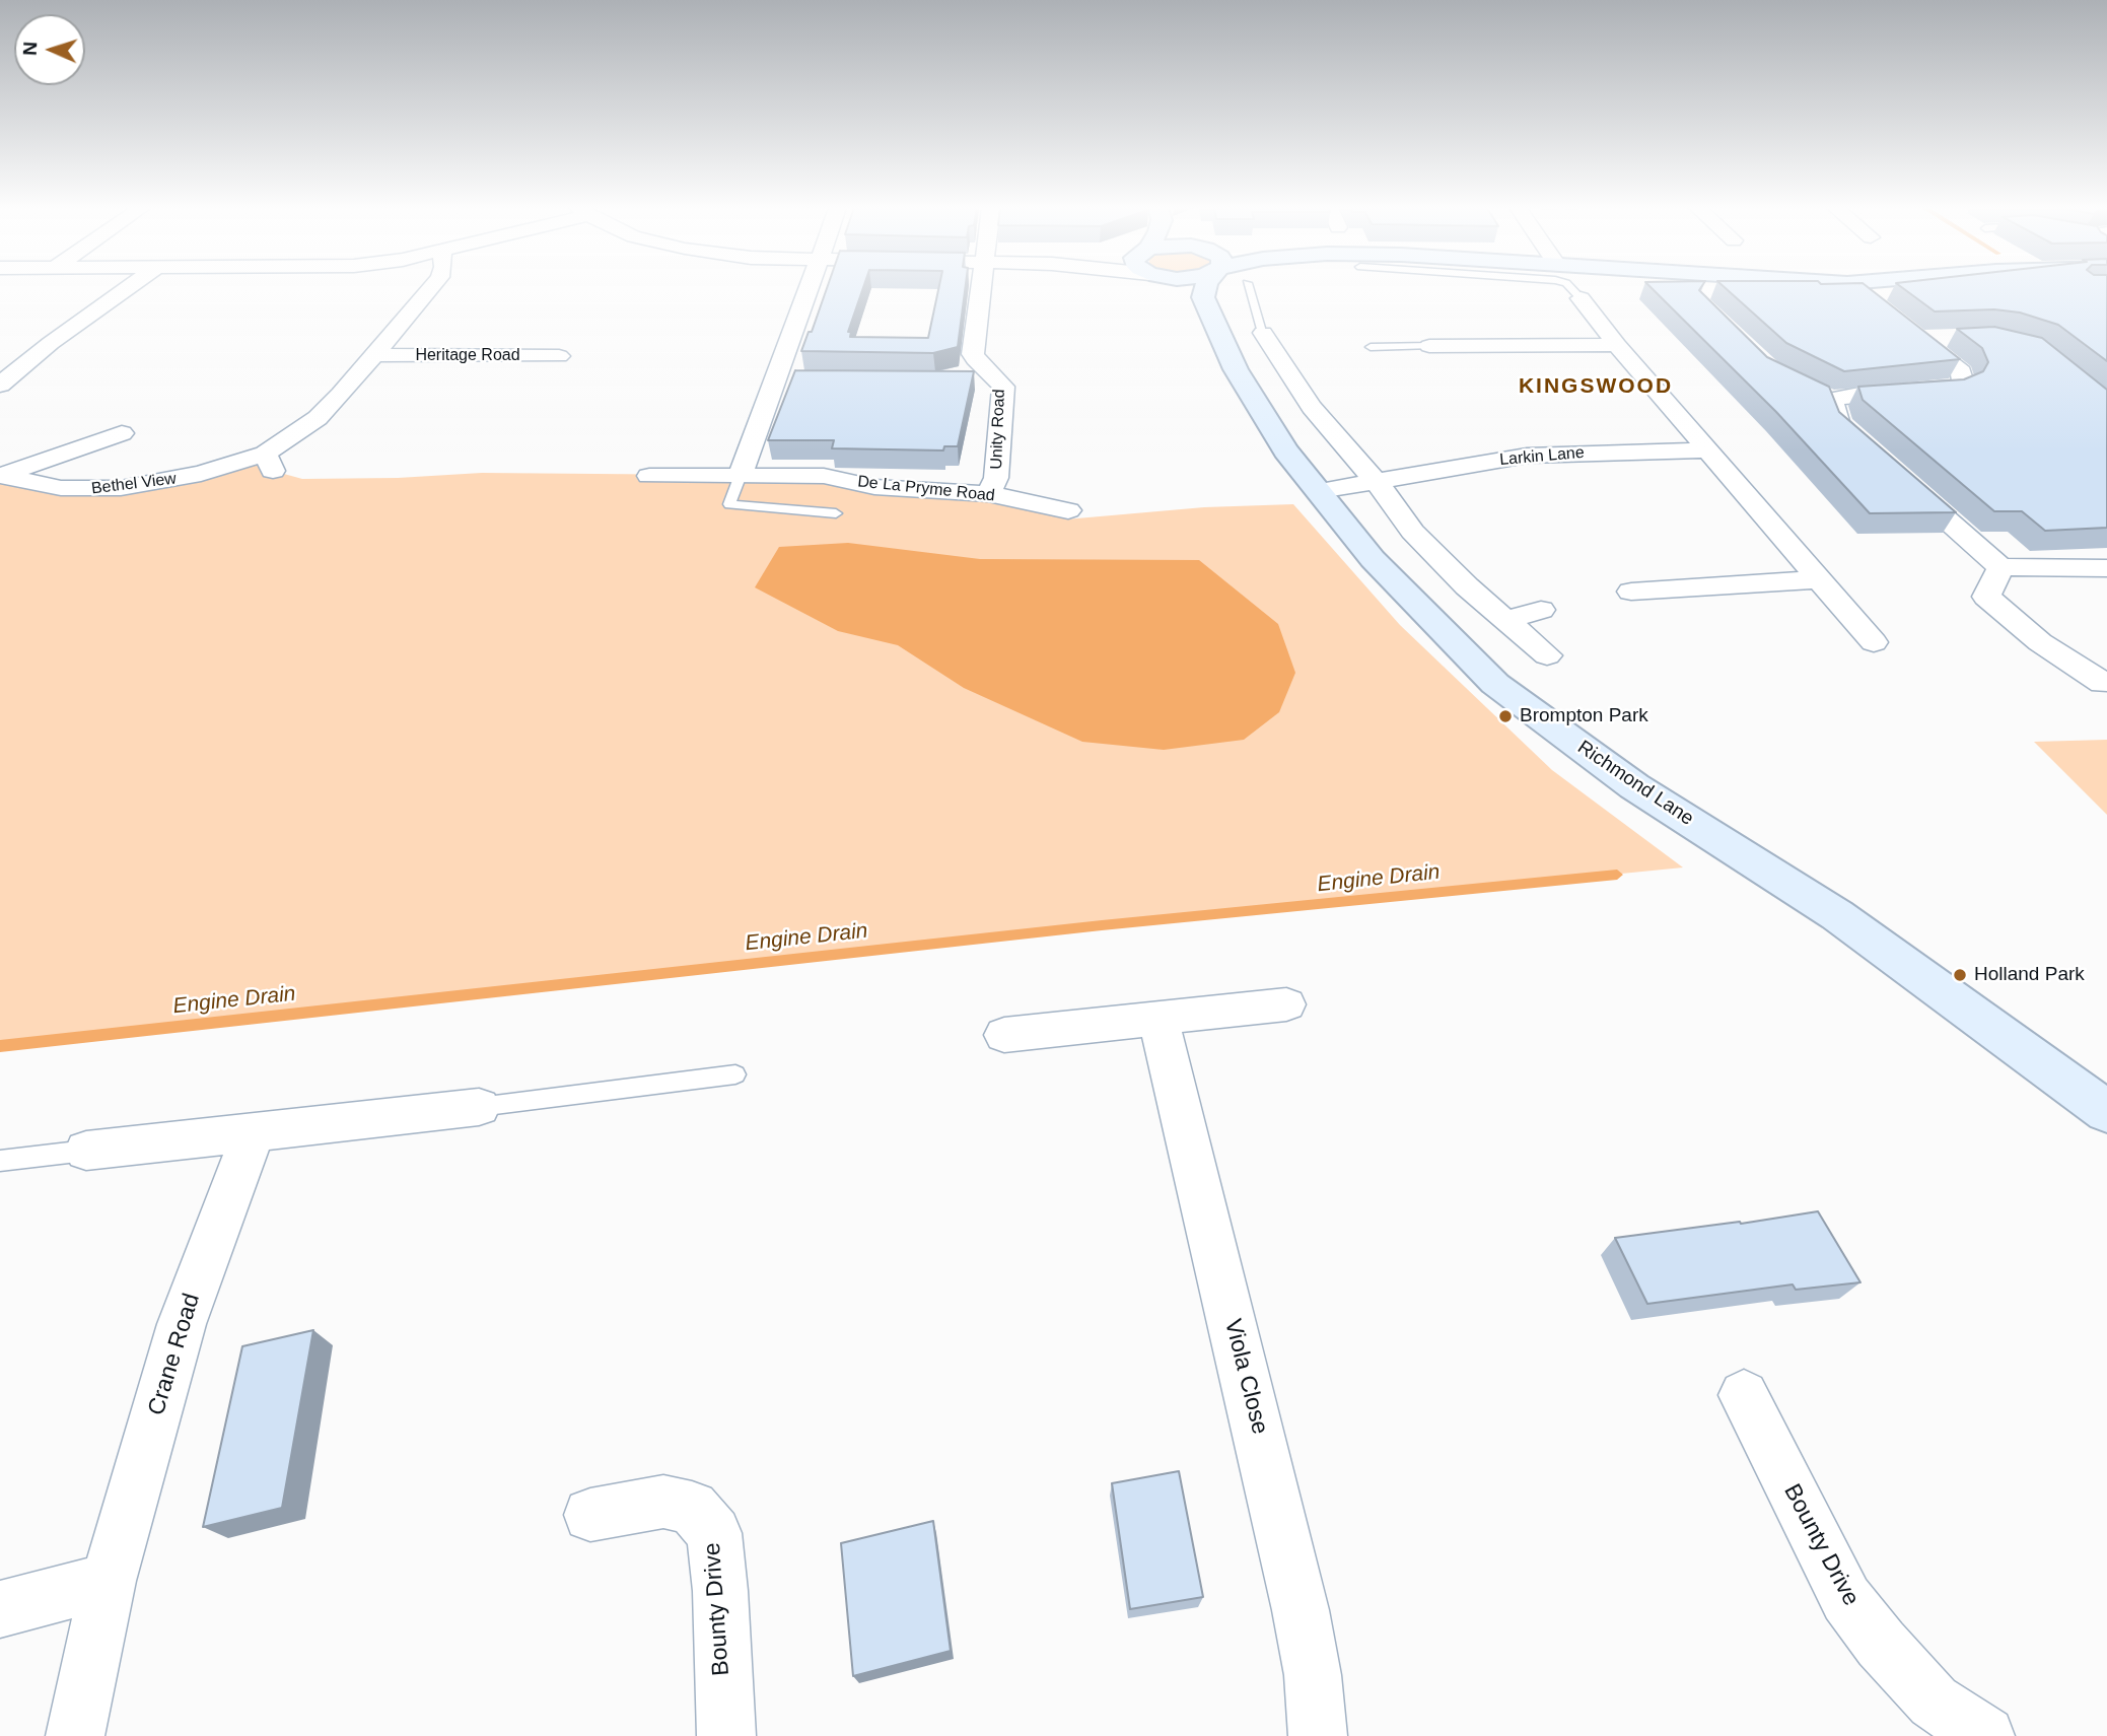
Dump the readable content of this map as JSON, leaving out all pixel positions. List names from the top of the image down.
{
  "streets": {
    "street": [
      "Heritage Road",
      "Unity Road",
      "Larkin Lane",
      "Bethel View",
      "De La Pryme Road",
      "Richmond Lane",
      "Crane Road",
      "Viola Close",
      "Bounty Drive"
    ]
  },
  "crossings": [
    ["Heritage Road", "Bethel View"],
    ["Unity Road", "De La Pryme Road"],
    ["Larkin Lane", "Richmond Lane"]
  ],
  "districts": ["KINGSWOOD"],
  "water": ["Engine Drain"],
  "places": ["Brompton Park", "Holland Park"],
  "north": "left"
}
